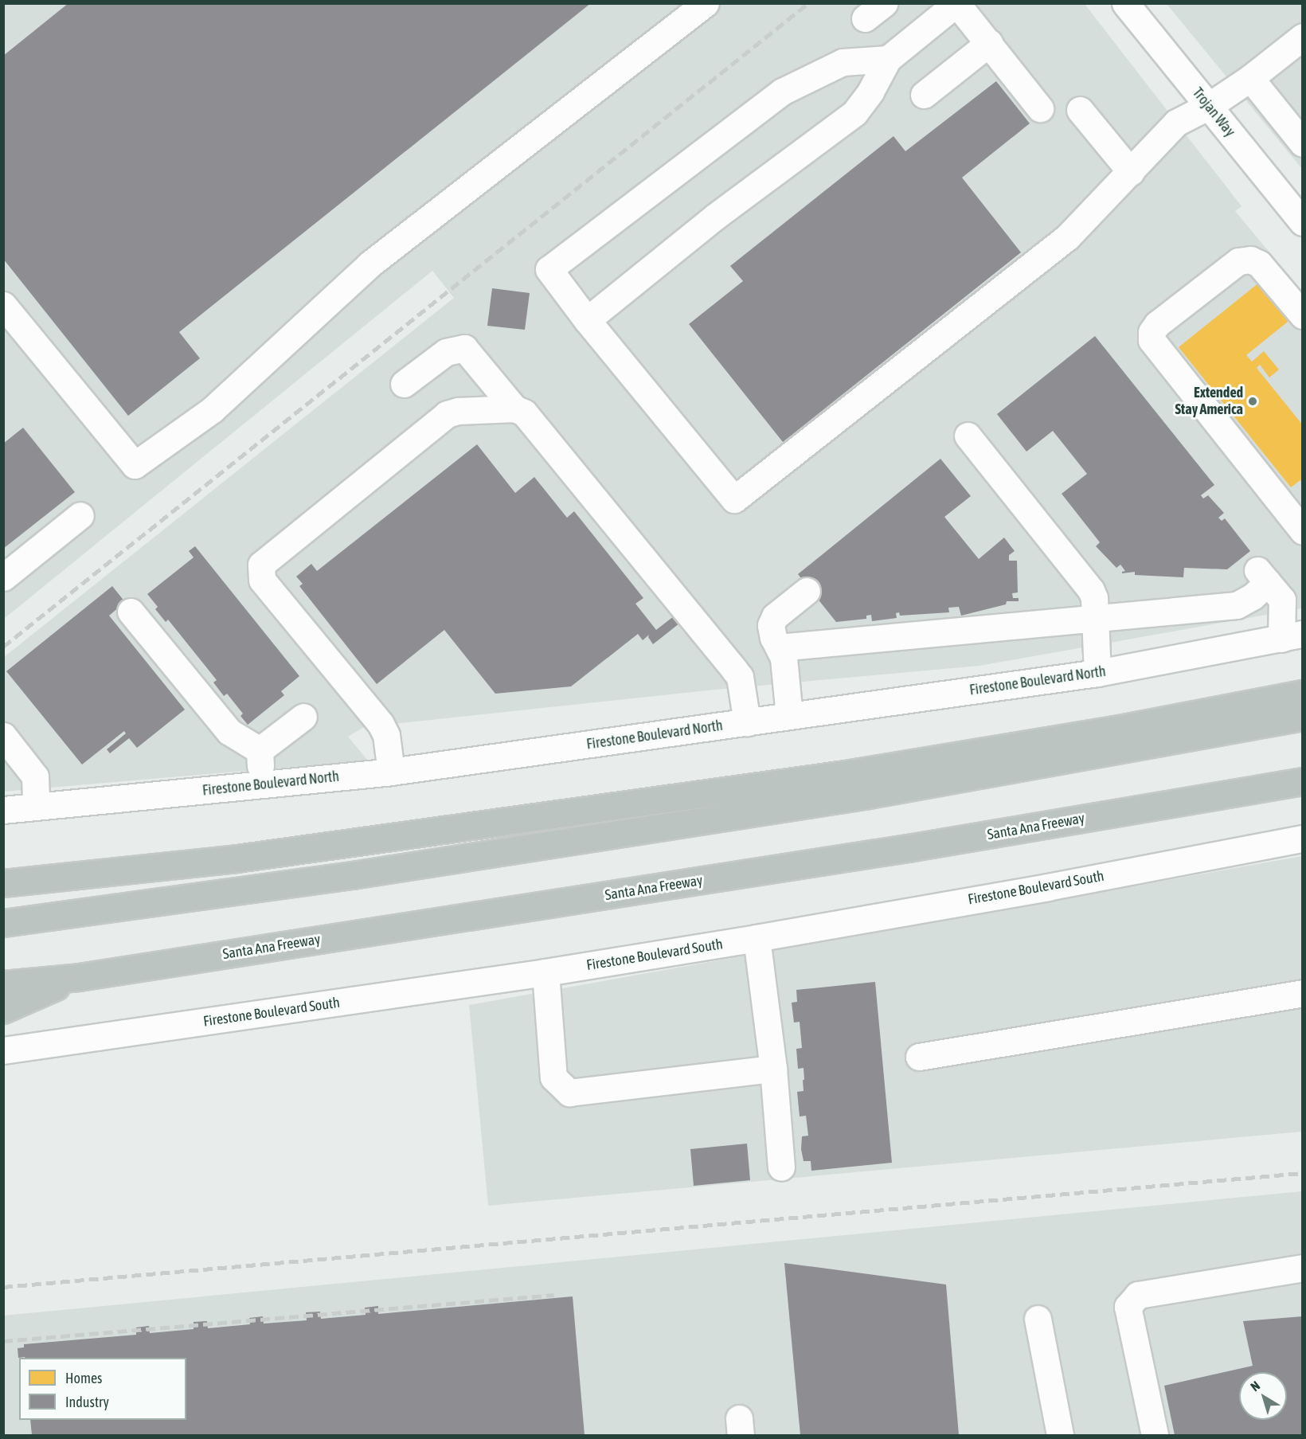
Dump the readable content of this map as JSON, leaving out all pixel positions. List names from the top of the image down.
{
  "streets": {
    "highway": ["Santa Ana Freeway"],
    "street": ["Trojan Way", "Firestone Boulevard North", "Firestone Boulevard South"]
  },
  "places": ["Extended Stay America"],
  "legend": ["Homes", "Industry"],
  "north": "top left"
}
